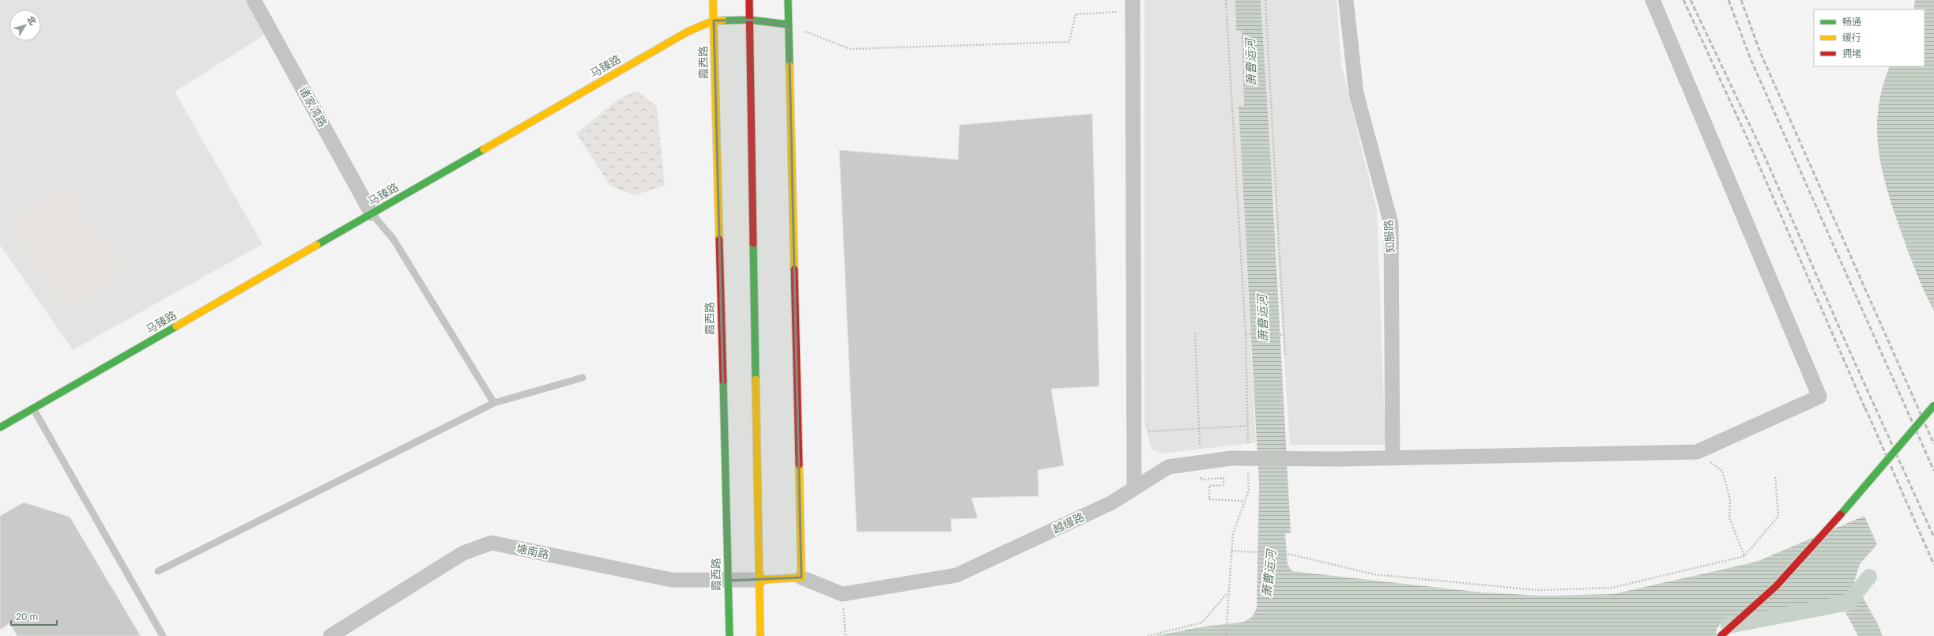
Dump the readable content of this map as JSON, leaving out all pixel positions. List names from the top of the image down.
{
  "streets": {
    "main road": ["霞西路", "马臻路"],
    "street": [
      "诸家湾路",
      "知服路",
      "越缦路",
      "塘南路"
    ]
  },
  "crossings": [
    ["霞西路", "马臻路"],
    ["霞西路", "塘南路"],
    ["马臻路", "诸家湾路"],
    ["知服路", "越缦路"]
  ],
  "water": ["萧曹运河"],
  "legend": ["畅通", "缓行", "拥堵"],
  "scale_bar": "20 m",
  "north": "top right"
}
